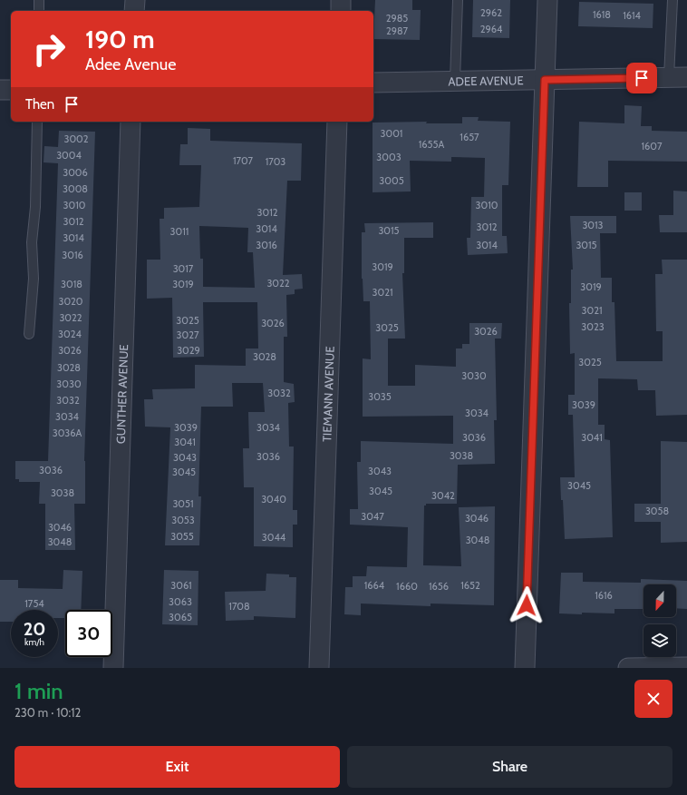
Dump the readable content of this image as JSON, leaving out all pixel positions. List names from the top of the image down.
{
  "streets": {
    "street": ["ADEE AVENUE", "GUNTHER AVENUE", "TIEMANN AVENUE"]
  },
  "house_numbers": [
    "2962",
    "1618",
    "1614",
    "2985",
    "2964",
    "2987",
    "3001",
    "1657",
    "3002",
    "1655A",
    "1607",
    "3004",
    "3003",
    "1707",
    "1703",
    "3006",
    "3005",
    "3008",
    "3010",
    "3010",
    "3012",
    "3012",
    "3013",
    "3012",
    "3014",
    "3015",
    "3011",
    "3014",
    "3016",
    "3014",
    "3015",
    "3016",
    "3019",
    "3017",
    "3022",
    "3018",
    "3019",
    "3019",
    "3021",
    "3020",
    "3021",
    "3022",
    "3025",
    "3026",
    "3023",
    "3025",
    "3026",
    "3024",
    "3027",
    "3026",
    "3029",
    "3028",
    "3025",
    "3028",
    "3030",
    "3030",
    "3032",
    "3035",
    "3032",
    "3039",
    "3034",
    "3034",
    "3039",
    "3034",
    "3036A",
    "3036",
    "3041",
    "3041",
    "3038",
    "3036",
    "3043",
    "3036",
    "3043",
    "3045",
    "3045",
    "3045",
    "3038",
    "3042",
    "3040",
    "3051",
    "3058",
    "3047",
    "3046",
    "3053",
    "3046",
    "3055",
    "3044",
    "3048",
    "3048",
    "3061",
    "1664",
    "1652",
    "1660",
    "1656",
    "1616",
    "3063",
    "1754",
    "1708",
    "3065"
  ],
  "north": "bottom",
  "page": {
    "turn": ["190 m", "Adee Avenue"],
    "then": "Then",
    "speed": "20 km/h",
    "limit": "30",
    "heading": ["1 min", "230 m · 10:12"],
    "buttons": ["Exit", "Share"]
  }
}
